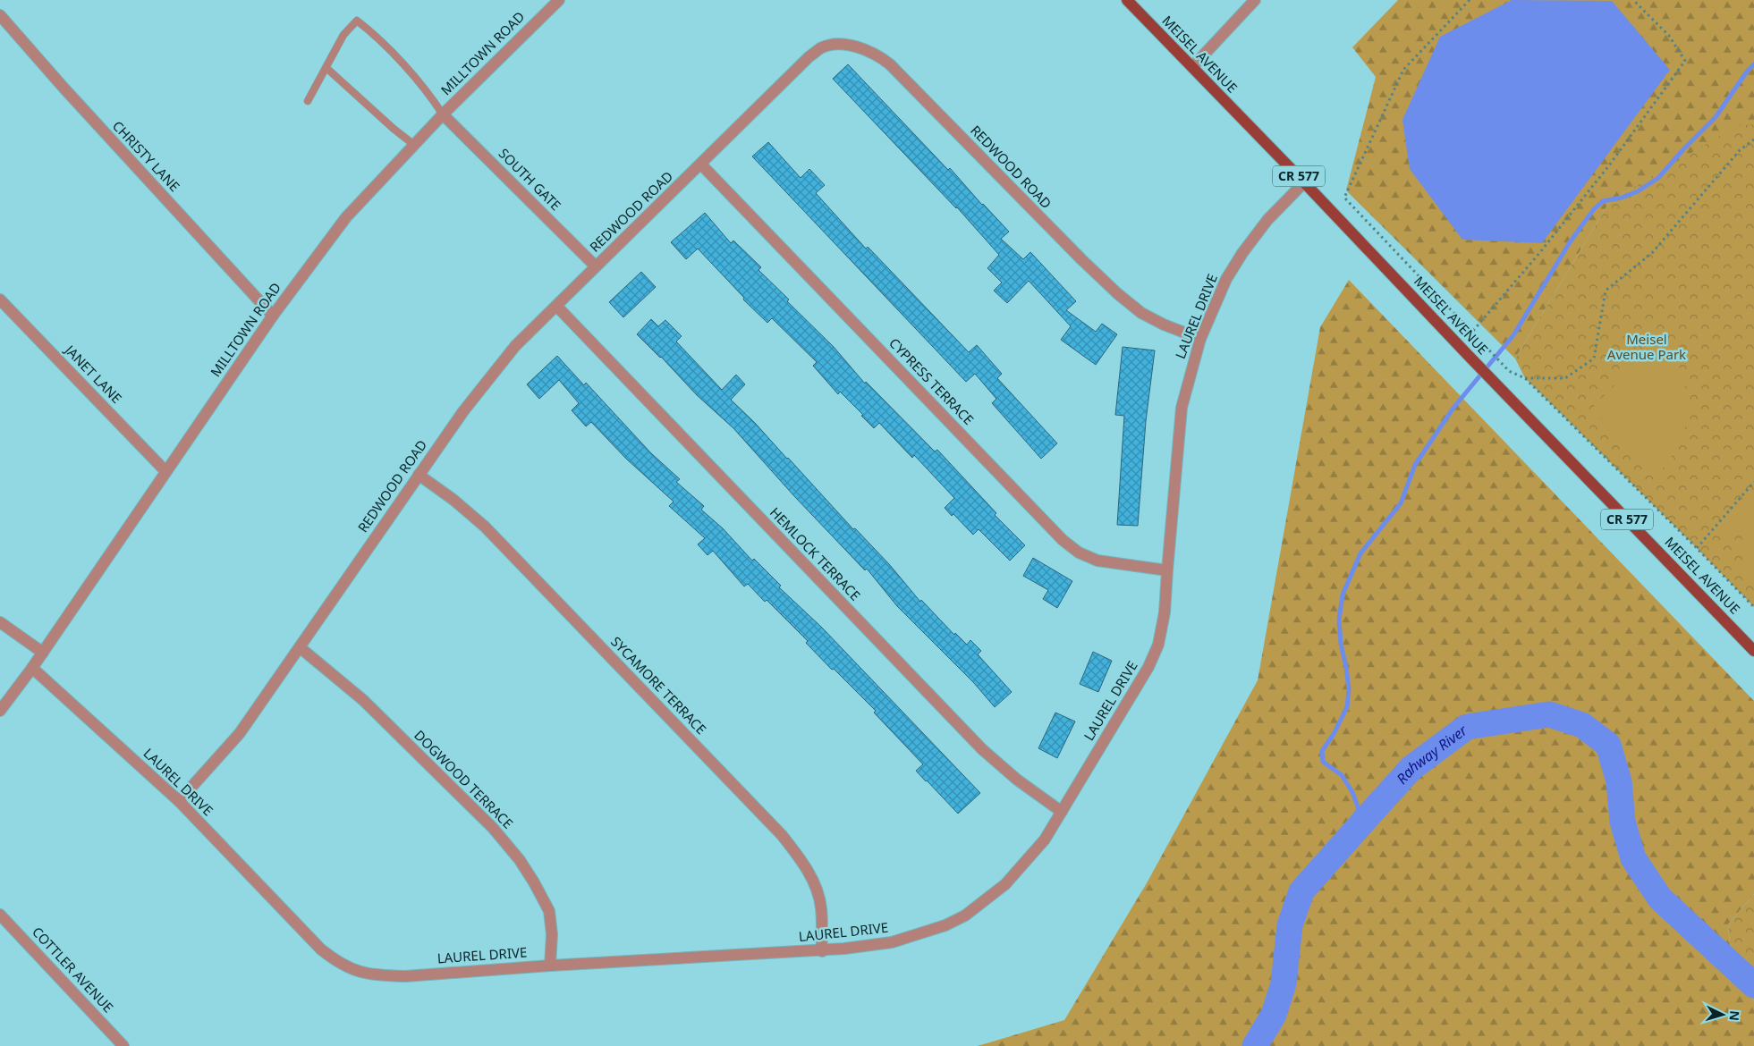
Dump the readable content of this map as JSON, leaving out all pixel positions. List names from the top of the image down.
{
  "streets": {
    "main road": ["MEISEL AVENUE", "CR 577"],
    "street": [
      "MILLTOWN ROAD",
      "CHRISTY LANE",
      "REDWOOD ROAD",
      "SOUTH GATE",
      "LAUREL DRIVE",
      "JANET LANE",
      "CYPRESS TERRACE",
      "HEMLOCK TERRACE",
      "SYCAMORE TERRACE",
      "DOGWOOD TERRACE",
      "COTTLER AVENUE"
    ]
  },
  "crossings": [
    ["MILLTOWN ROAD", "CHRISTY LANE"],
    ["MILLTOWN ROAD", "SOUTH GATE"],
    ["MILLTOWN ROAD", "LAUREL DRIVE"],
    ["MILLTOWN ROAD", "JANET LANE"],
    ["MEISEL AVENUE", "LAUREL DRIVE"],
    ["REDWOOD ROAD", "SOUTH GATE"],
    ["REDWOOD ROAD", "LAUREL DRIVE"],
    ["REDWOOD ROAD", "CYPRESS TERRACE"],
    ["REDWOOD ROAD", "HEMLOCK TERRACE"],
    ["REDWOOD ROAD", "SYCAMORE TERRACE"],
    ["REDWOOD ROAD", "DOGWOOD TERRACE"],
    ["LAUREL DRIVE", "CYPRESS TERRACE"],
    ["LAUREL DRIVE", "HEMLOCK TERRACE"],
    ["LAUREL DRIVE", "SYCAMORE TERRACE"],
    ["LAUREL DRIVE", "DOGWOOD TERRACE"]
  ],
  "water": ["Rahway River"],
  "parks": ["Meisel Avenue Park"],
  "north": "right"
}
